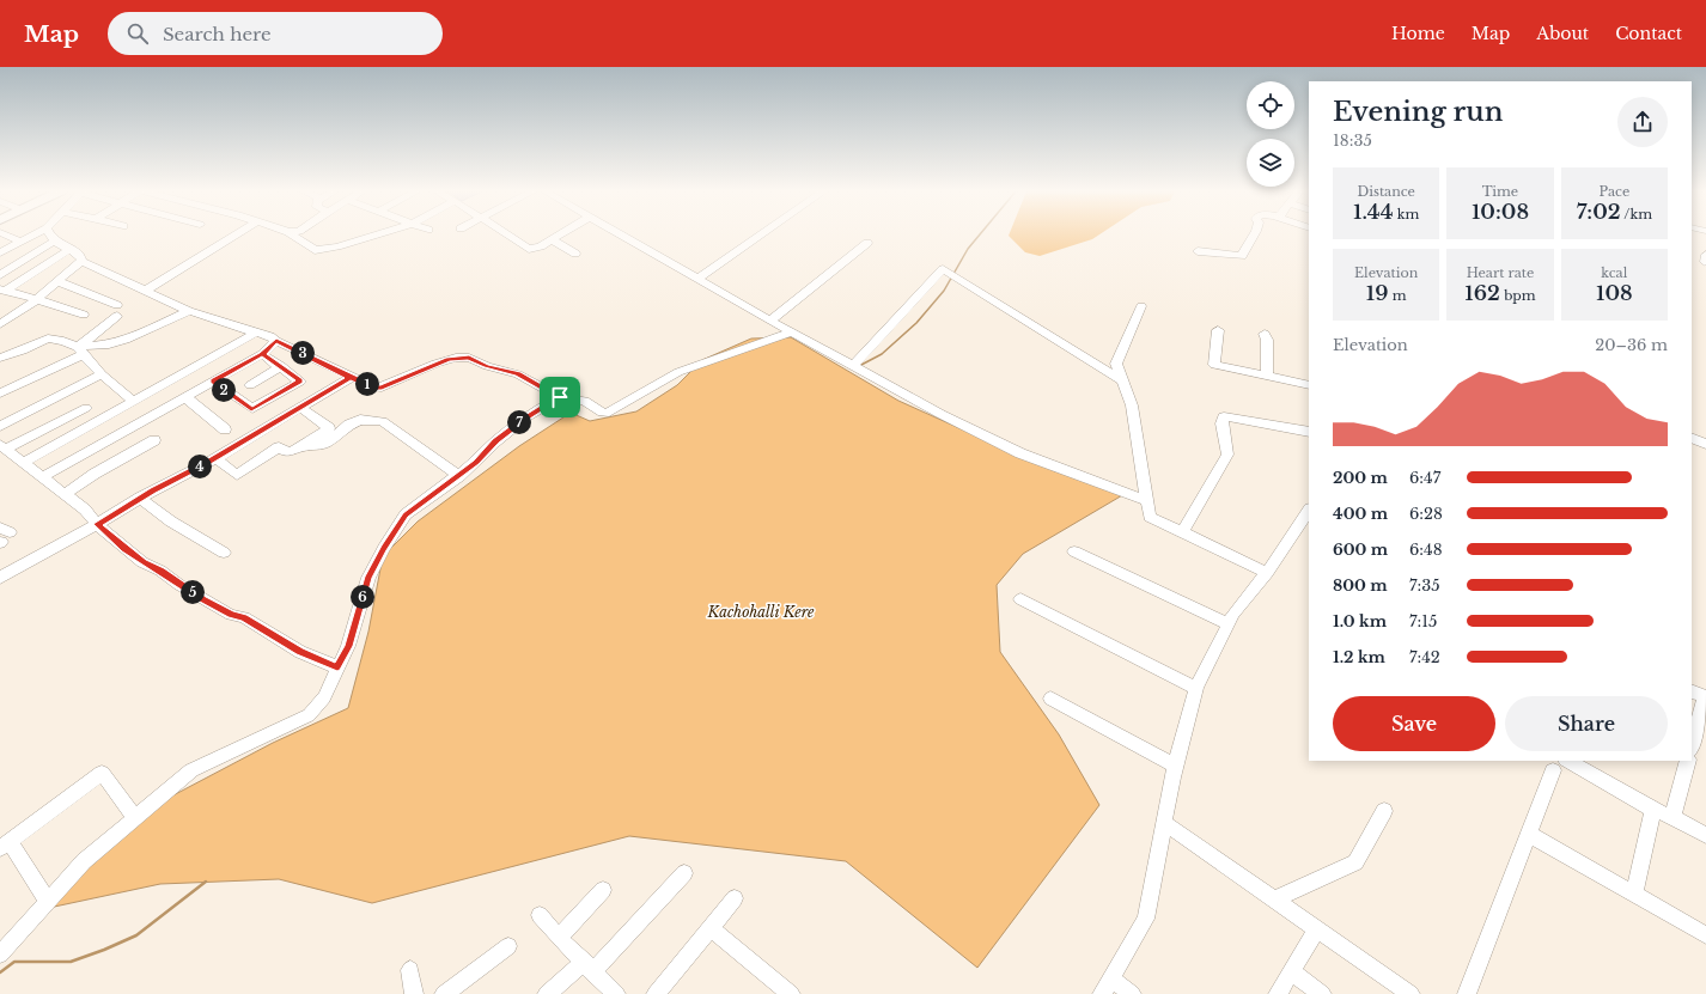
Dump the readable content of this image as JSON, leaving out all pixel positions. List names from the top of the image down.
{
  "water": ["Kachohalli Kere"],
  "page": {
    "header": "Map",
    "search": "Search here",
    "nav": [
      "Home",
      "Map",
      "About",
      "Contact"
    ],
    "heading": ["Evening run", "18:35"],
    "stats": [
      ["Distance", "1.44 km"],
      ["Time", "10:08"],
      ["Pace", "7:02 /km"],
      ["Elevation", "19 m"],
      ["Heart rate", "162 bpm"],
      ["kcal", "108"]
    ],
    "chart": ["Elevation", "20–36 m"],
    "pins": [
      "3",
      "1",
      "2",
      "7",
      "4",
      "5",
      "6"
    ],
    "list": [
      {
        "name": "200 m",
        "note": "6:47"
      },
      {
        "name": "400 m",
        "note": "6:28"
      },
      {
        "name": "600 m",
        "note": "6:48"
      },
      {
        "name": "800 m",
        "note": "7:35"
      },
      {
        "name": "1.0 km",
        "note": "7:15"
      },
      {
        "name": "1.2 km",
        "note": "7:42"
      }
    ],
    "buttons": ["Save", "Share"]
  }
}
